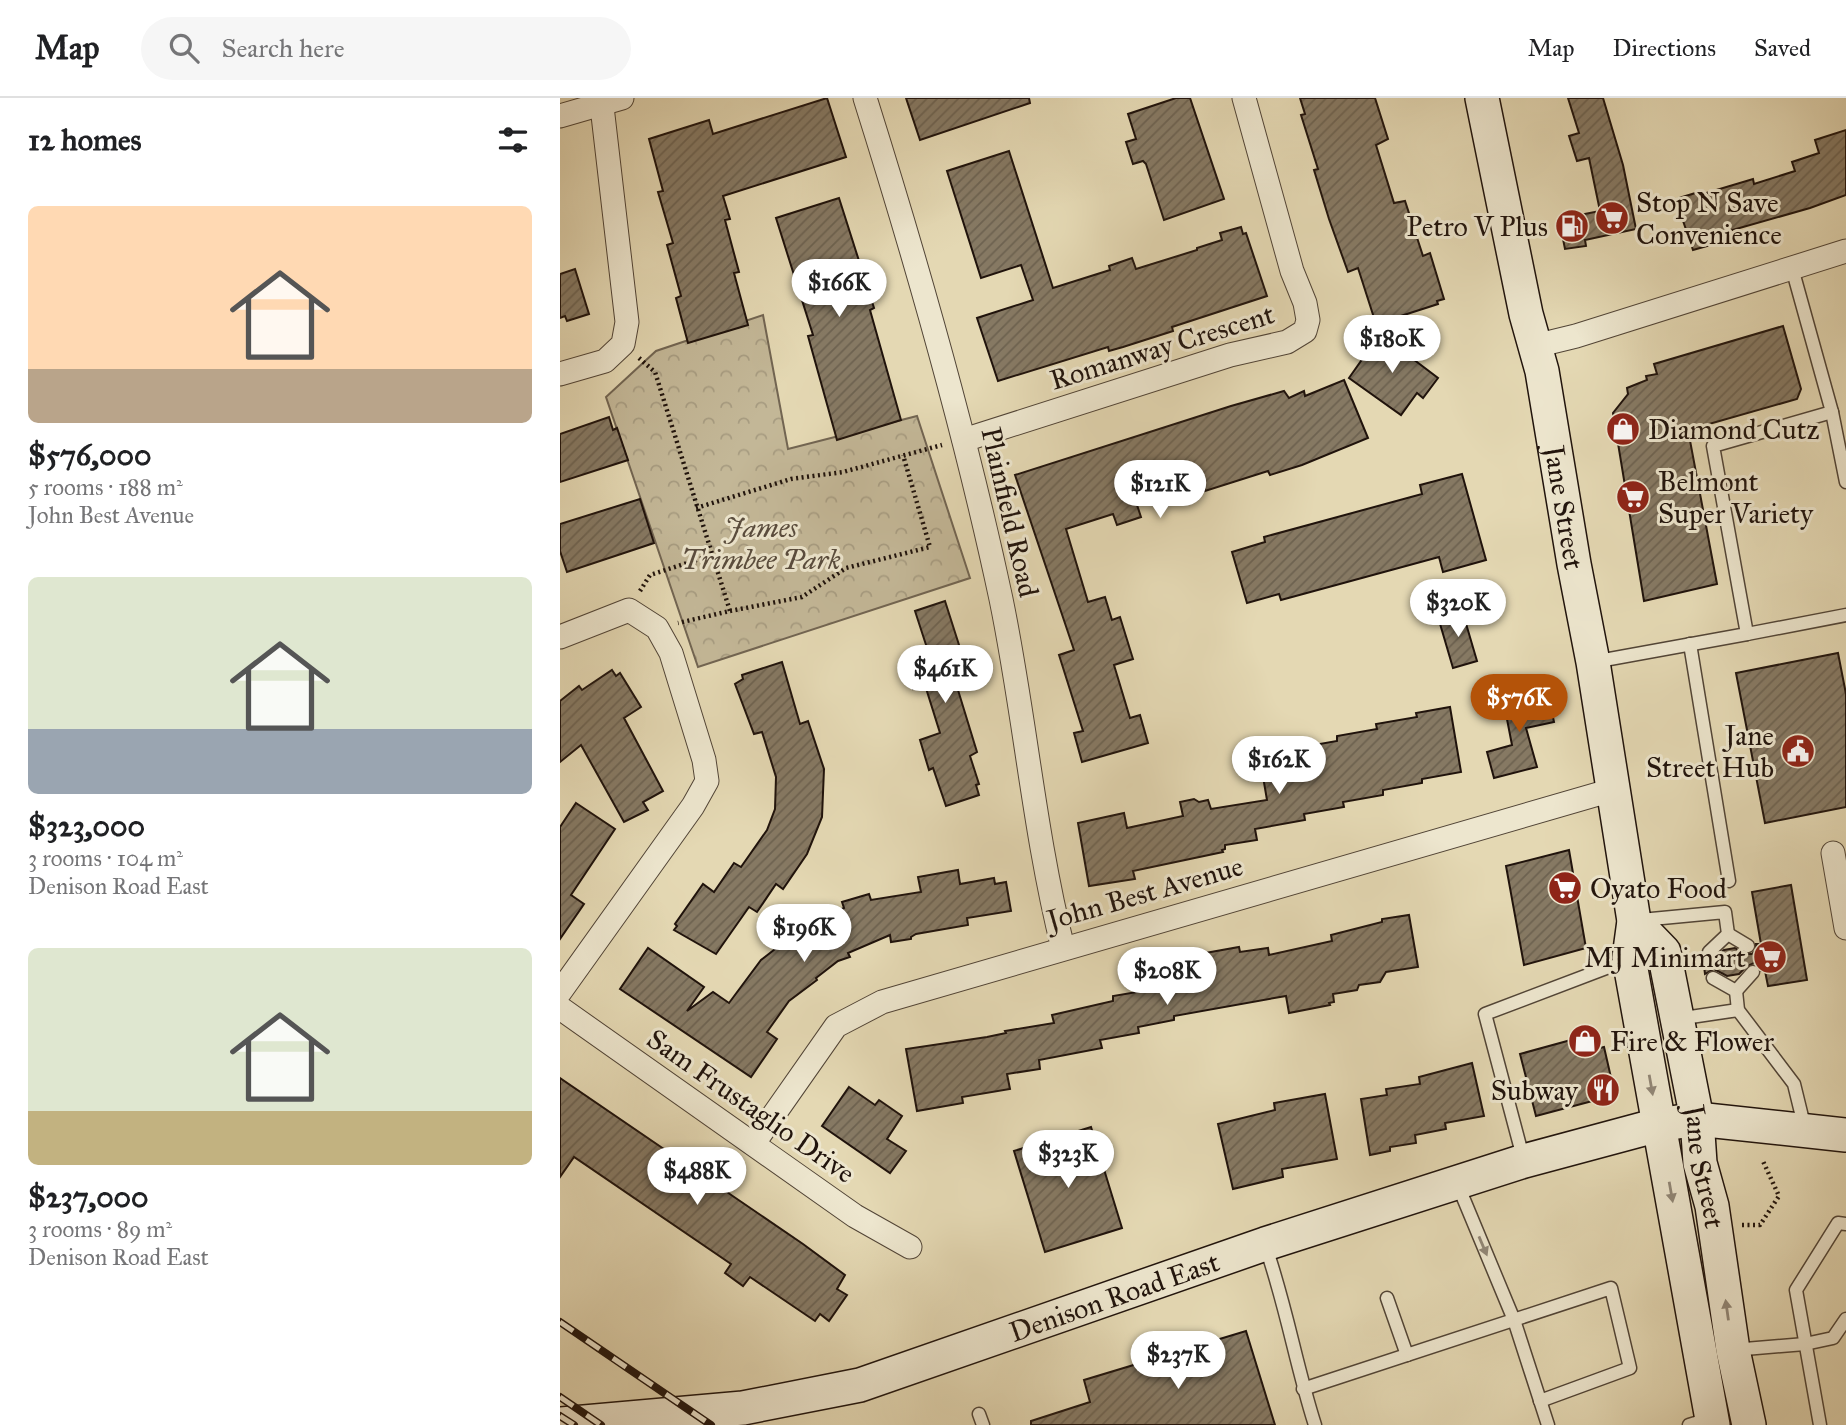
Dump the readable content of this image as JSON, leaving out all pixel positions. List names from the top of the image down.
{
  "streets": {
    "main road": ["Jane Street", "Denison Road East"],
    "street": [
      "Romanway Crescent",
      "Plainfield Road",
      "John Best Avenue",
      "Sam Frustaglio Drive"
    ]
  },
  "crossings": [
    ["Romanway Crescent", "Plainfield Road"],
    ["Jane Street", "John Best Avenue"],
    ["Jane Street", "Denison Road East"],
    ["Plainfield Road", "John Best Avenue"],
    ["John Best Avenue", "Sam Frustaglio Drive"]
  ],
  "parks": ["James Trimbee Park"],
  "places": {
    "supermarket": [
      "Stop N Save Convenience",
      "Belmont Super Variety",
      "Oyato Food",
      "MJ Minimart"
    ],
    "fuel station": ["Petro V Plus"],
    "shop": ["Diamond Cutz", "Fire & Flower"],
    "public building": ["Jane Street Hub"],
    "restaurant": ["Subway"]
  },
  "page": {
    "header": "Map",
    "search": "Search here",
    "nav": ["Map", "Directions", "Saved"],
    "heading": "12 homes",
    "list": [
      {
        "name": "$576,000",
        "note": "5 rooms · 188 m² · John Best Avenue"
      },
      {
        "name": "$323,000",
        "note": "3 rooms · 104 m² · Denison Road East"
      },
      {
        "name": "$237,000",
        "note": "3 rooms · 89 m² · Denison Road East"
      }
    ],
    "price": [
      "$166K",
      "$180K",
      "$121K",
      "$320K",
      "$461K",
      "$576K",
      "$162K",
      "$196K",
      "$208K",
      "$323K",
      "$488K",
      "$237K"
    ]
  }
}
